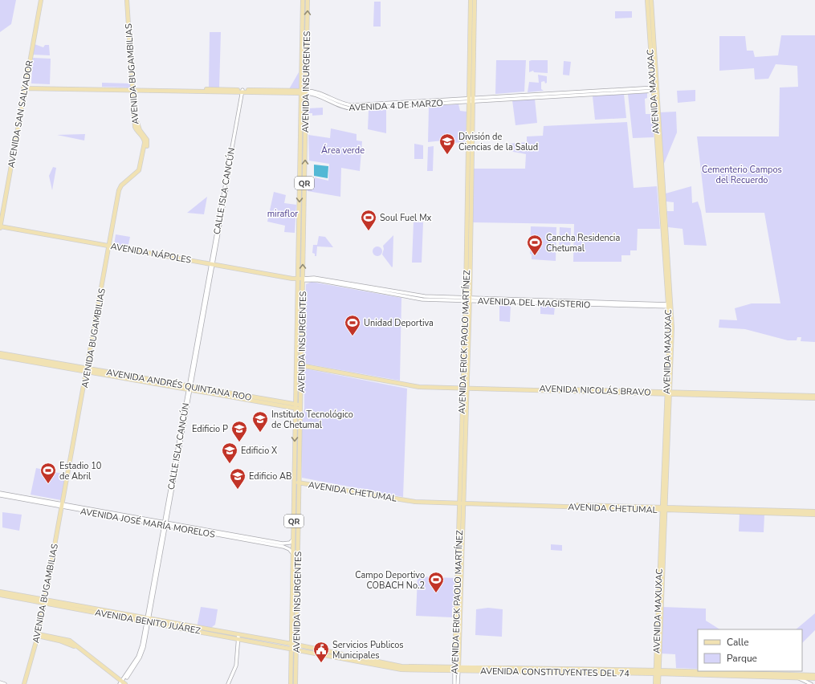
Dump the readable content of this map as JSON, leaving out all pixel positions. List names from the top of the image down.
{
  "streets": {
    "main road": [
      "AVENIDA BUGAMBILIAS",
      "AVENIDA INSURGENTES",
      "AVENIDA MAXUXAC",
      "AVENIDA 4 DE MARZO",
      "AVENIDA SAN SALVADOR",
      "QR",
      "AVENIDA NÁPOLES",
      "AVENIDA ERICK PAOLO MARTÍNEZ",
      "AVENIDA ANDRÉS QUINTANA ROO",
      "AVENIDA NICOLÁS BRAVO",
      "AVENIDA CHETUMAL",
      "AVENIDA BENITO JUÁREZ",
      "AVENIDA CONSTITUYENTES DEL 74"
    ],
    "street": ["CALLE ISLA CANCÚN", "AVENIDA DEL MAGISTERIO", "AVENIDA JOSÉ MARÍA MORELOS"]
  },
  "crossings": [
    ["AVENIDA BUGAMBILIAS", "AVENIDA 4 DE MARZO"],
    ["AVENIDA BUGAMBILIAS", "AVENIDA NÁPOLES"],
    ["AVENIDA BUGAMBILIAS", "AVENIDA ANDRÉS QUINTANA ROO"],
    ["AVENIDA BUGAMBILIAS", "AVENIDA JOSÉ MARÍA MORELOS"],
    ["AVENIDA BUGAMBILIAS", "AVENIDA BENITO JUÁREZ"],
    ["AVENIDA INSURGENTES", "AVENIDA 4 DE MARZO"],
    ["AVENIDA INSURGENTES", "AVENIDA NÁPOLES"],
    ["AVENIDA INSURGENTES", "AVENIDA DEL MAGISTERIO"],
    ["AVENIDA INSURGENTES", "AVENIDA ANDRÉS QUINTANA ROO"],
    ["AVENIDA INSURGENTES", "AVENIDA NICOLÁS BRAVO"],
    ["AVENIDA INSURGENTES", "AVENIDA CHETUMAL"],
    ["AVENIDA INSURGENTES", "AVENIDA JOSÉ MARÍA MORELOS"],
    ["AVENIDA INSURGENTES", "AVENIDA BENITO JUÁREZ"],
    ["AVENIDA INSURGENTES", "AVENIDA CONSTITUYENTES DEL 74"],
    ["AVENIDA MAXUXAC", "AVENIDA 4 DE MARZO"],
    ["AVENIDA MAXUXAC", "AVENIDA DEL MAGISTERIO"],
    ["AVENIDA MAXUXAC", "AVENIDA NICOLÁS BRAVO"],
    ["AVENIDA MAXUXAC", "AVENIDA CHETUMAL"],
    ["AVENIDA MAXUXAC", "AVENIDA CONSTITUYENTES DEL 74"],
    ["AVENIDA 4 DE MARZO", "AVENIDA SAN SALVADOR"],
    ["AVENIDA 4 DE MARZO", "CALLE ISLA CANCÚN"],
    ["AVENIDA 4 DE MARZO", "AVENIDA ERICK PAOLO MARTÍNEZ"],
    ["AVENIDA SAN SALVADOR", "AVENIDA NÁPOLES"],
    ["CALLE ISLA CANCÚN", "AVENIDA NÁPOLES"],
    ["CALLE ISLA CANCÚN", "AVENIDA ANDRÉS QUINTANA ROO"],
    ["CALLE ISLA CANCÚN", "AVENIDA JOSÉ MARÍA MORELOS"],
    ["CALLE ISLA CANCÚN", "AVENIDA BENITO JUÁREZ"],
    ["AVENIDA NÁPOLES", "AVENIDA DEL MAGISTERIO"],
    ["AVENIDA DEL MAGISTERIO", "AVENIDA ERICK PAOLO MARTÍNEZ"],
    ["AVENIDA ERICK PAOLO MARTÍNEZ", "AVENIDA NICOLÁS BRAVO"],
    ["AVENIDA ERICK PAOLO MARTÍNEZ", "AVENIDA CHETUMAL"],
    ["AVENIDA ERICK PAOLO MARTÍNEZ", "AVENIDA CONSTITUYENTES DEL 74"],
    ["AVENIDA BENITO JUÁREZ", "AVENIDA CONSTITUYENTES DEL 74"]
  ],
  "parks": ["Área verde", "Cementerio Campos del Recuerdo", "miraflor"],
  "places": {
    "school or university": [
      "División de Ciencias de la Salud",
      "Instituto Tecnológico de Chetumal",
      "Edificio P",
      "Edificio X",
      "Edificio AB"
    ],
    "sports": [
      "Soul Fuel Mx",
      "Cancha Residencia Chetumal",
      "Unidad Deportiva",
      "Estadio 10 de Abril",
      "Campo Deportivo COBACH No.2"
    ],
    "public building": ["Servicios Publicos Municipales"]
  },
  "legend": ["Calle", "Parque"]
}
